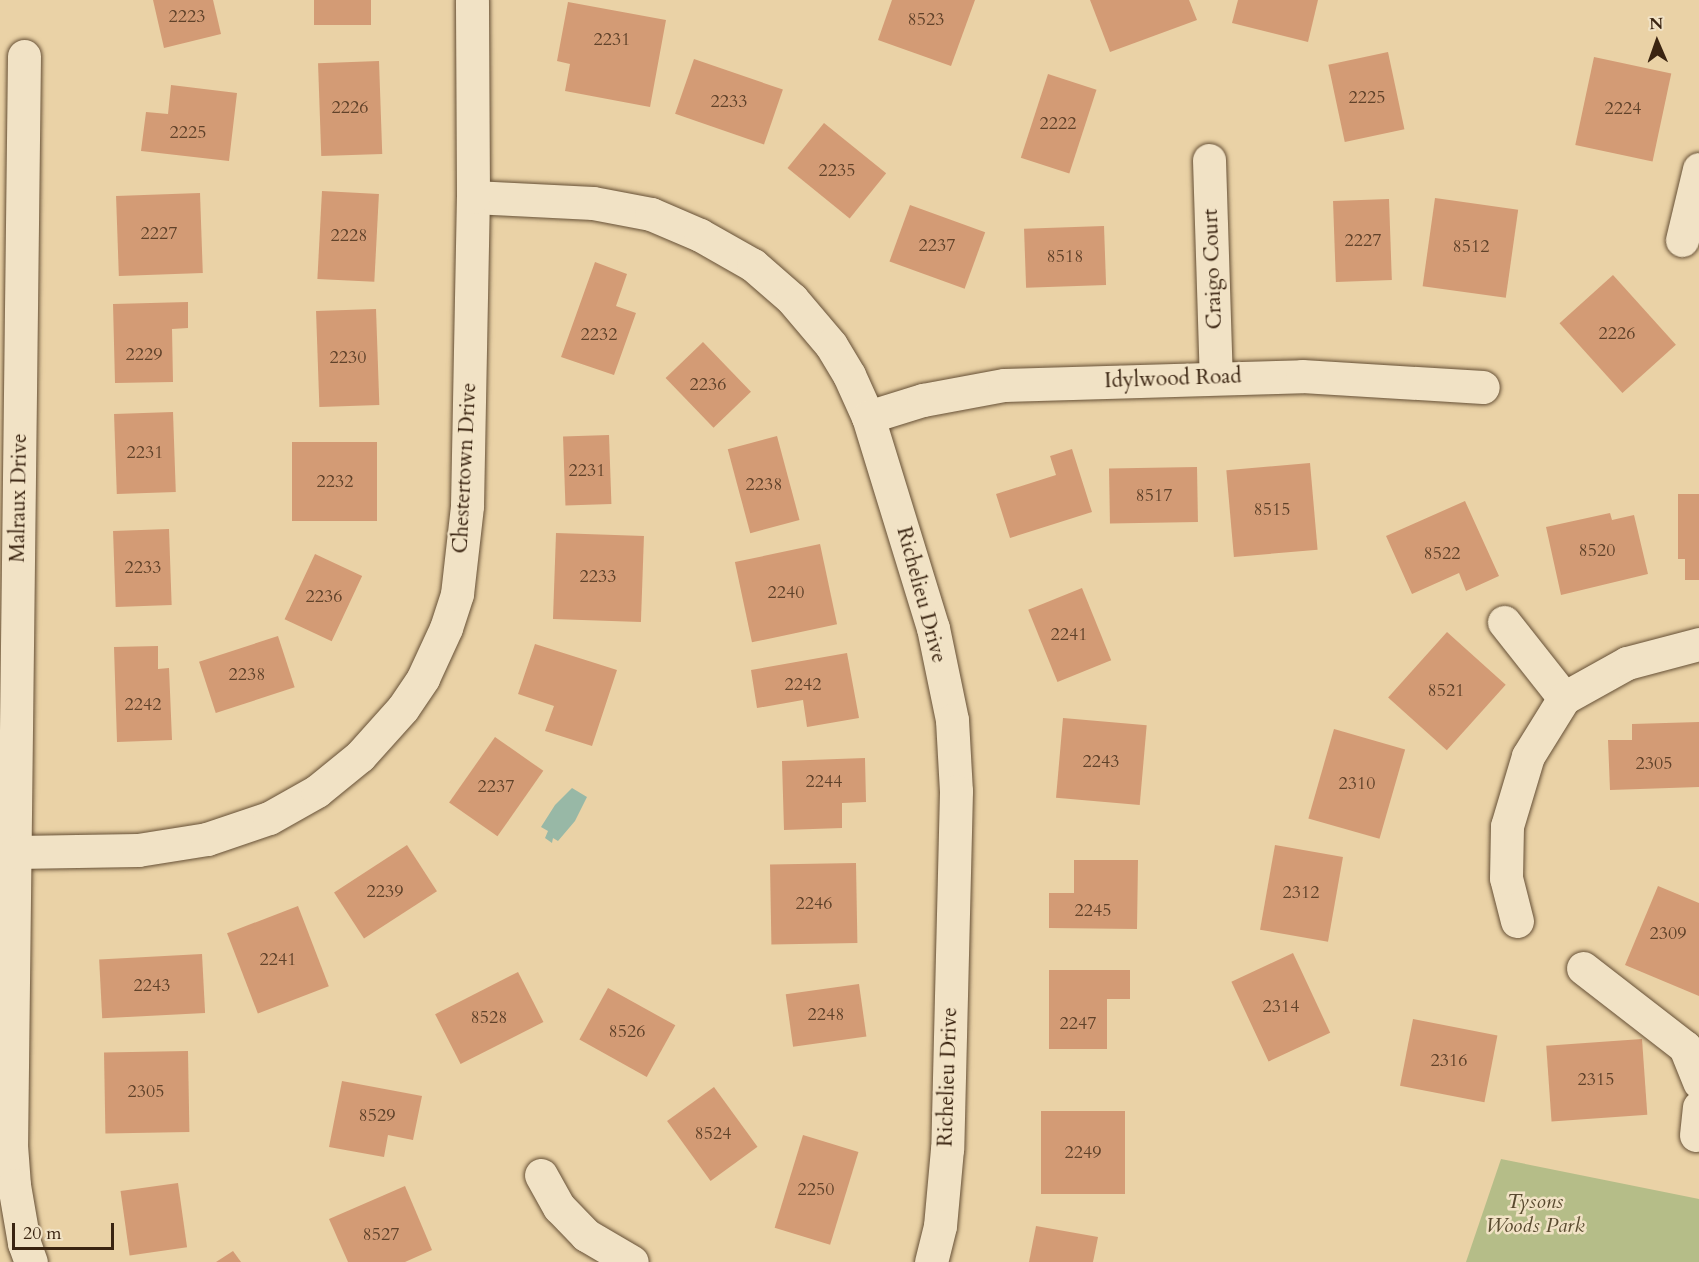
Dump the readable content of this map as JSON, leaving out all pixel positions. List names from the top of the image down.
{
  "streets": {
    "street": [
      "Craigo Court",
      "Idylwood Road",
      "Chestertown Drive",
      "Malraux Drive",
      "Richelieu Drive"
    ]
  },
  "crossings": [
    ["Craigo Court", "Idylwood Road"],
    ["Idylwood Road", "Richelieu Drive"],
    ["Chestertown Drive", "Malraux Drive"],
    ["Chestertown Drive", "Richelieu Drive"]
  ],
  "parks": ["Tysons Woods Park"],
  "house_numbers": [
    "2223",
    "8523",
    "2231",
    "2225",
    "2233",
    "2226",
    "2224",
    "2222",
    "2225",
    "2235",
    "2227",
    "2228",
    "2227",
    "2237",
    "8512",
    "8518",
    "2226",
    "2232",
    "2229",
    "2230",
    "2236",
    "2231",
    "2231",
    "2232",
    "2238",
    "8517",
    "8515",
    "8520",
    "8522",
    "2233",
    "2233",
    "2240",
    "2236",
    "2241",
    "2238",
    "2242",
    "8521",
    "2242",
    "2243",
    "2305",
    "2244",
    "2310",
    "2237",
    "2239",
    "2312",
    "2246",
    "2245",
    "2309",
    "2241",
    "2243",
    "2314",
    "2248",
    "8528",
    "2247",
    "8526",
    "2316",
    "2315",
    "2305",
    "8529",
    "8524",
    "2249",
    "2250",
    "8527"
  ],
  "scale_bar": "20 m",
  "north": "top"
}
